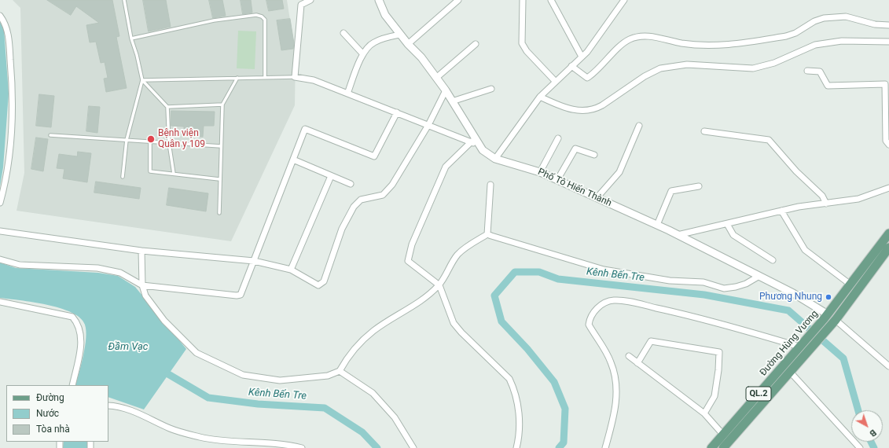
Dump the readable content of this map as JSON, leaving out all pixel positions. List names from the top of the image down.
{
  "streets": {
    "main road": ["Đường Hùng Vương", "QL.2"],
    "street": ["Phố Tô Hiến Thành"]
  },
  "crossings": [
    ["Phố Tô Hiến Thành", "Đường Hùng Vương"]
  ],
  "water": ["Kênh Bến Tre", "Đầm Vạc"],
  "places": ["Bệnh viện Quân y 109", "Phương Nhung"],
  "legend": ["Đường", "Nước", "Tòa nhà"],
  "north": "bottom right"
}
